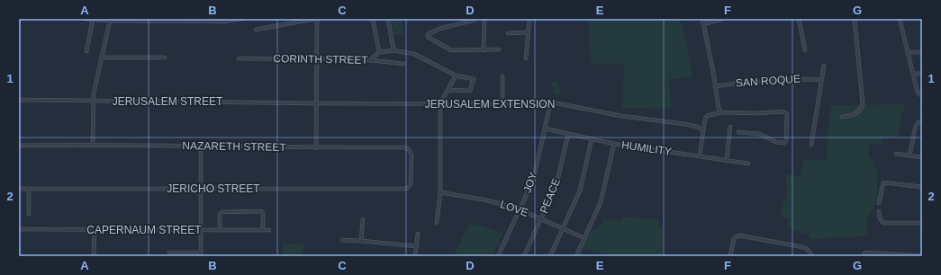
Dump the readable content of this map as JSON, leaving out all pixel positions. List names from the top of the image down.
{
  "streets": {
    "street": [
      "CORINTH STREET",
      "SAN ROQUE",
      "JERUSALEM STREET",
      "JERUSALEM EXTENSION",
      "NAZARETH STREET",
      "HUMILITY",
      "JOY",
      "JERICHO STREET",
      "PEACE",
      "LOVE",
      "CAPERNAUM STREET"
    ]
  },
  "crossings": [
    ["JERUSALEM STREET", "JERUSALEM EXTENSION"],
    ["JERUSALEM EXTENSION", "JOY"],
    ["NAZARETH STREET", "JERICHO STREET"],
    ["HUMILITY", "JOY"],
    ["HUMILITY", "PEACE"],
    ["JOY", "LOVE"],
    ["PEACE", "LOVE"]
  ],
  "grid": {
    "columns": [
      "A",
      "B",
      "C",
      "D",
      "E",
      "F",
      "G"
    ],
    "rows": ["1", "2"]
  }
}
